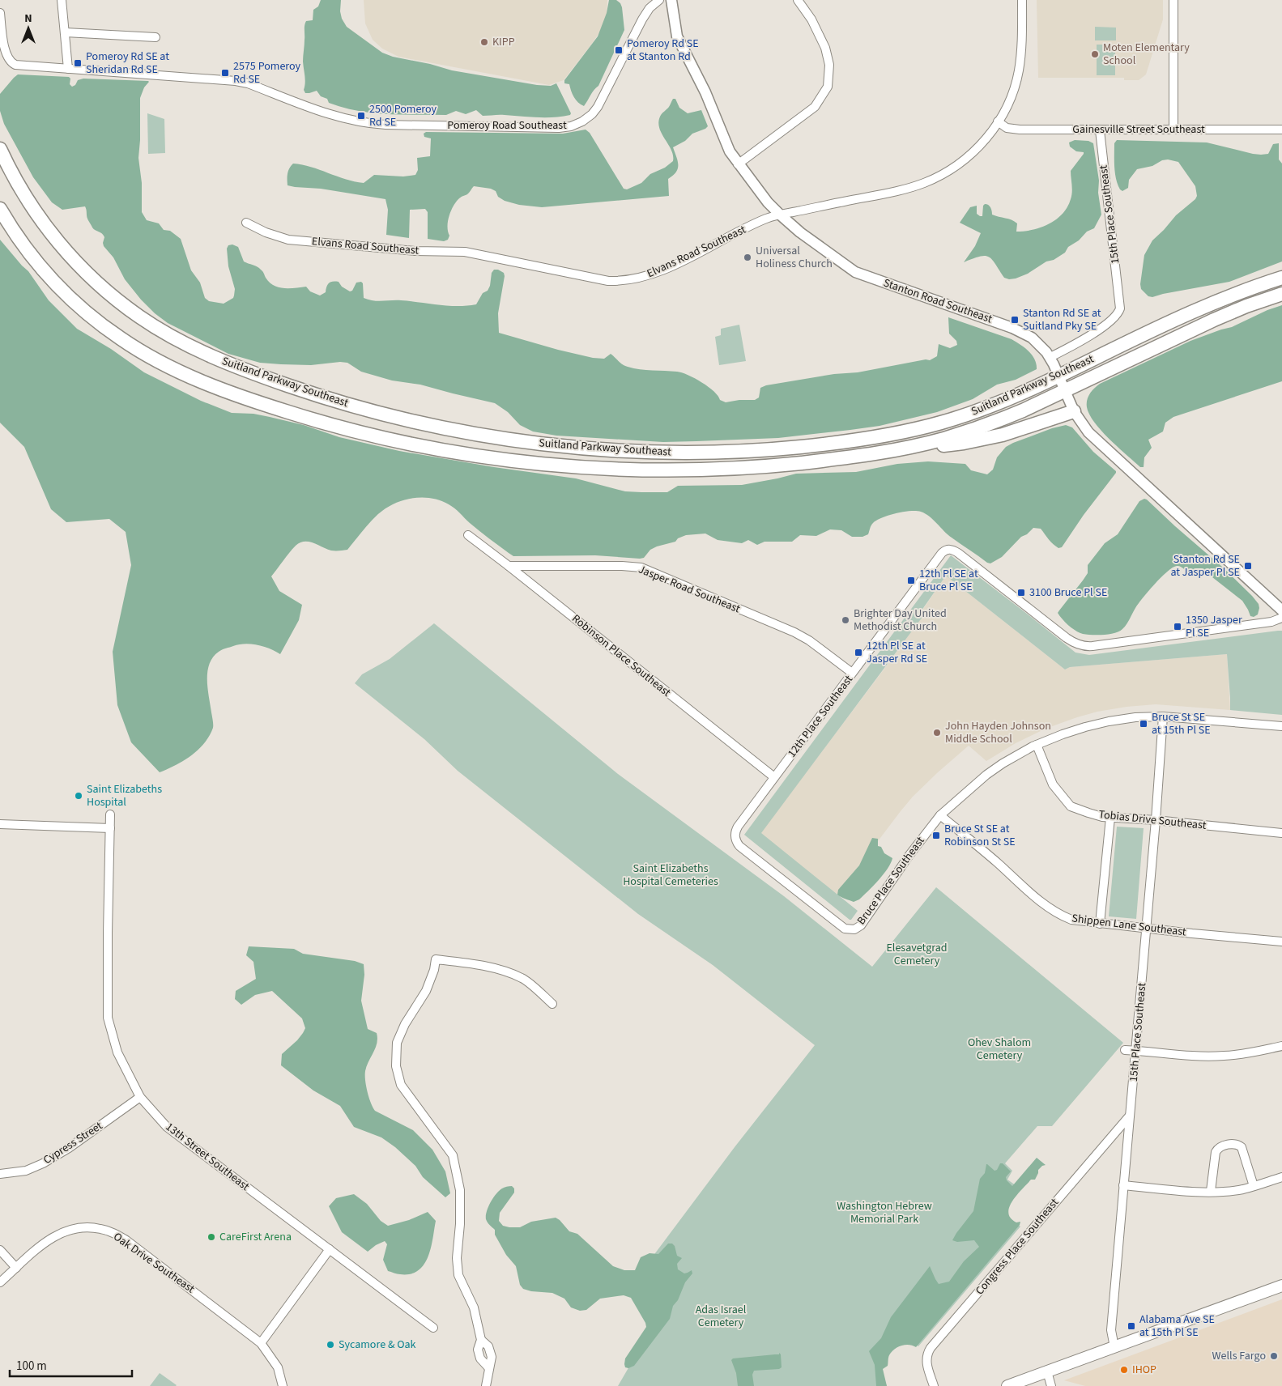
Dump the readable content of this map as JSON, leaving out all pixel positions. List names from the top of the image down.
{
  "streets": {
    "highway": ["Suitland Parkway Southeast"],
    "street": [
      "Pomeroy Road Southeast",
      "Gainesville Street Southeast",
      "15th Place Southeast",
      "Elvans Road Southeast",
      "Stanton Road Southeast",
      "Jasper Road Southeast",
      "Robinson Place Southeast",
      "12th Place Southeast",
      "Tobias Drive Southeast",
      "Bruce Place Southeast",
      "Shippen Lane Southeast",
      "Cypress Street",
      "13th Street Southeast",
      "Congress Place Southeast",
      "Oak Drive Southeast"
    ]
  },
  "crossings": [
    ["Gainesville Street Southeast", "15th Place Southeast"],
    ["Gainesville Street Southeast", "Elvans Road Southeast"],
    ["15th Place Southeast", "Stanton Road Southeast"],
    ["15th Place Southeast", "Tobias Drive Southeast"],
    ["15th Place Southeast", "Bruce Place Southeast"],
    ["15th Place Southeast", "Shippen Lane Southeast"],
    ["15th Place Southeast", "Congress Place Southeast"],
    ["Elvans Road Southeast", "Stanton Road Southeast"],
    ["Stanton Road Southeast", "Suitland Parkway Southeast"],
    ["Jasper Road Southeast", "Robinson Place Southeast"],
    ["Jasper Road Southeast", "12th Place Southeast"],
    ["Robinson Place Southeast", "12th Place Southeast"],
    ["12th Place Southeast", "Bruce Place Southeast"],
    ["Tobias Drive Southeast", "Bruce Place Southeast"],
    ["Bruce Place Southeast", "Shippen Lane Southeast"],
    ["Cypress Street", "13th Street Southeast"]
  ],
  "parks": [
    "Saint Elizabeths Hospital Cemeteries",
    "Elesavetgrad Cemetery",
    "Ohev Shalom Cemetery",
    "Washington Hebrew Memorial Park",
    "Adas Israel Cemetery"
  ],
  "places": {
    "other": [
      "KIPP",
      "Moten Elementary School",
      "Universal Holiness Church",
      "Brighter Day United Methodist Church",
      "John Hayden Johnson Middle School",
      "Saint Elizabeths Hospital",
      "CareFirst Arena",
      "Sycamore & Oak",
      "Wells Fargo",
      "IHOP"
    ],
    "transit": [
      "Pomeroy Rd SE at Stanton Rd",
      "Pomeroy Rd SE at Sheridan Rd SE",
      "2575 Pomeroy Rd SE",
      "2500 Pomeroy Rd SE",
      "Stanton Rd SE at Suitland Pky SE",
      "Stanton Rd SE at Jasper Pl SE",
      "12th Pl SE at Bruce Pl SE",
      "3100 Bruce Pl SE",
      "1350 Jasper Pl SE",
      "12th Pl SE at Jasper Rd SE",
      "Bruce St SE at 15th Pl SE",
      "Bruce St SE at Robinson St SE",
      "Alabama Ave SE at 15th Pl SE"
    ]
  },
  "scale_bar": "100 m",
  "north": "top"
}
